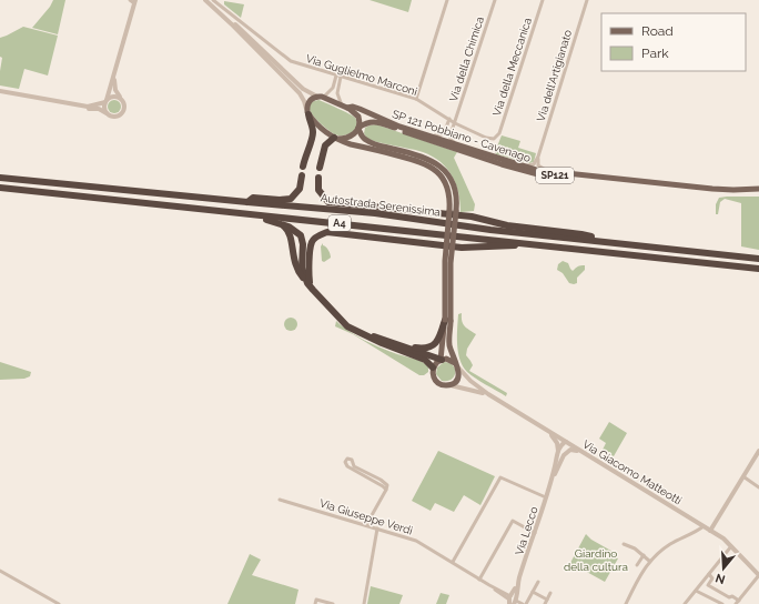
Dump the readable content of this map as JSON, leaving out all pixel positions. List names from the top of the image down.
{
  "streets": {
    "highway": ["Autostrada Serenissima", "A4"],
    "main road": ["SP 121 Pobbiano - Cavenago", "SP121"],
    "street": [
      "Via della Chimica",
      "Via della Meccanica",
      "Via Guglielmo Marconi",
      "Via dell'Artigianato",
      "Via Giacomo Matteotti",
      "Via Giuseppe Verdi",
      "Via Lecco"
    ]
  },
  "crossings": [
    ["Via della Chimica", "Via Guglielmo Marconi"],
    ["Via della Chimica", "SP 121 Pobbiano - Cavenago"],
    ["Via della Meccanica", "Via Guglielmo Marconi"],
    ["Via Giacomo Matteotti", "Via Lecco"],
    ["Via Giuseppe Verdi", "Via Lecco"]
  ],
  "parks": ["Giardino della cultura"],
  "legend": ["Road", "Park"],
  "north": "bottom"
}
